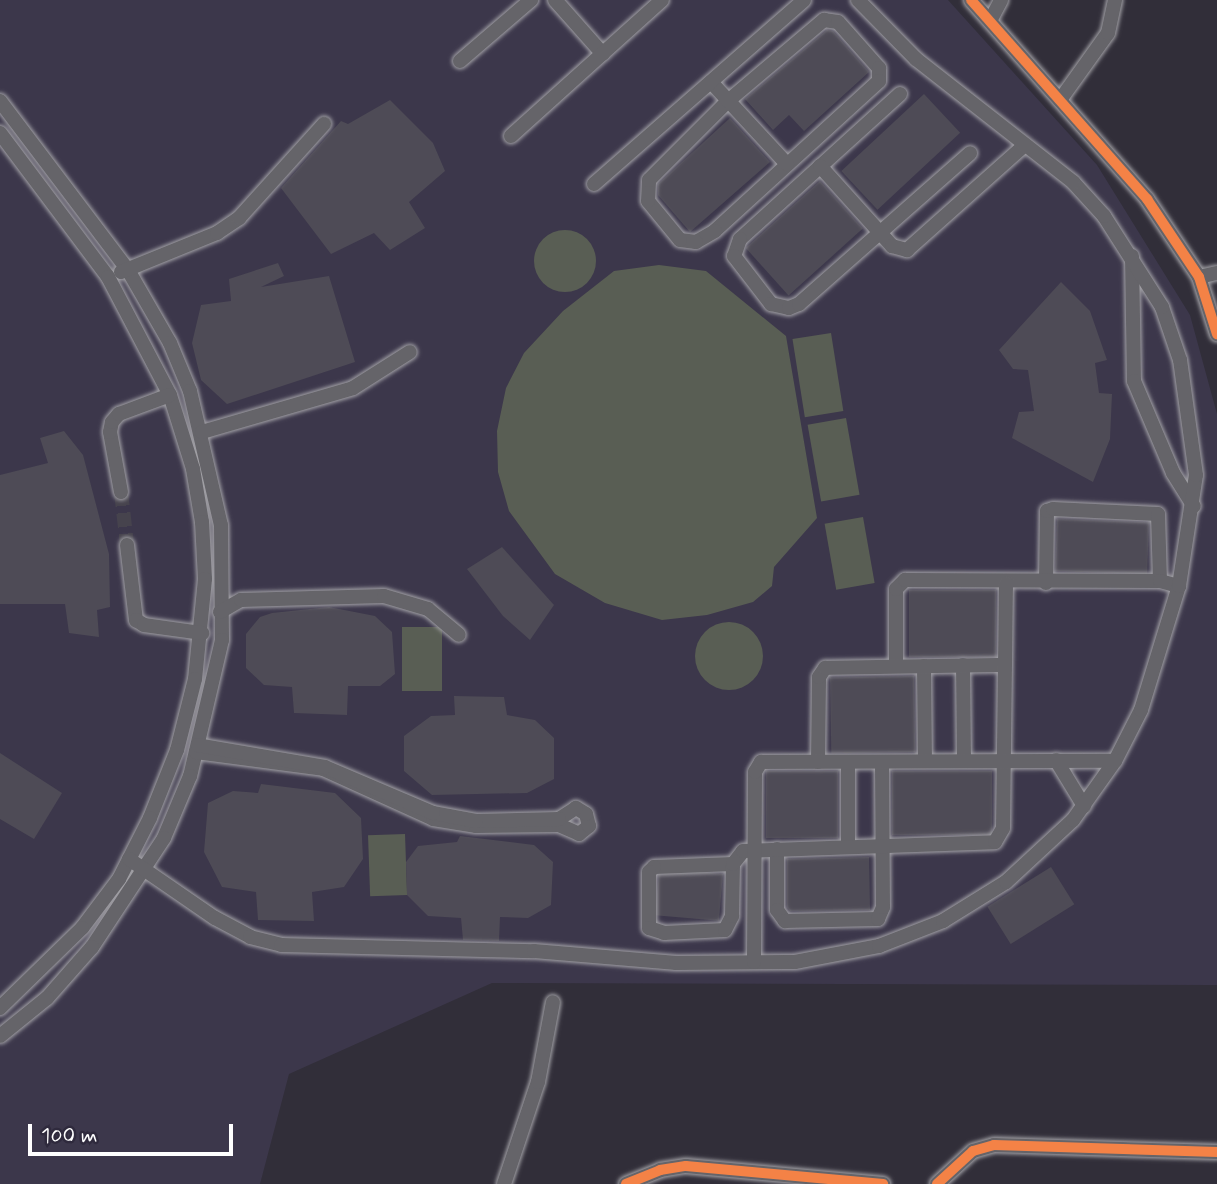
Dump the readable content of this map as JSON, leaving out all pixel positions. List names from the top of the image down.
{
  "scale_bar": "100 m"
}
